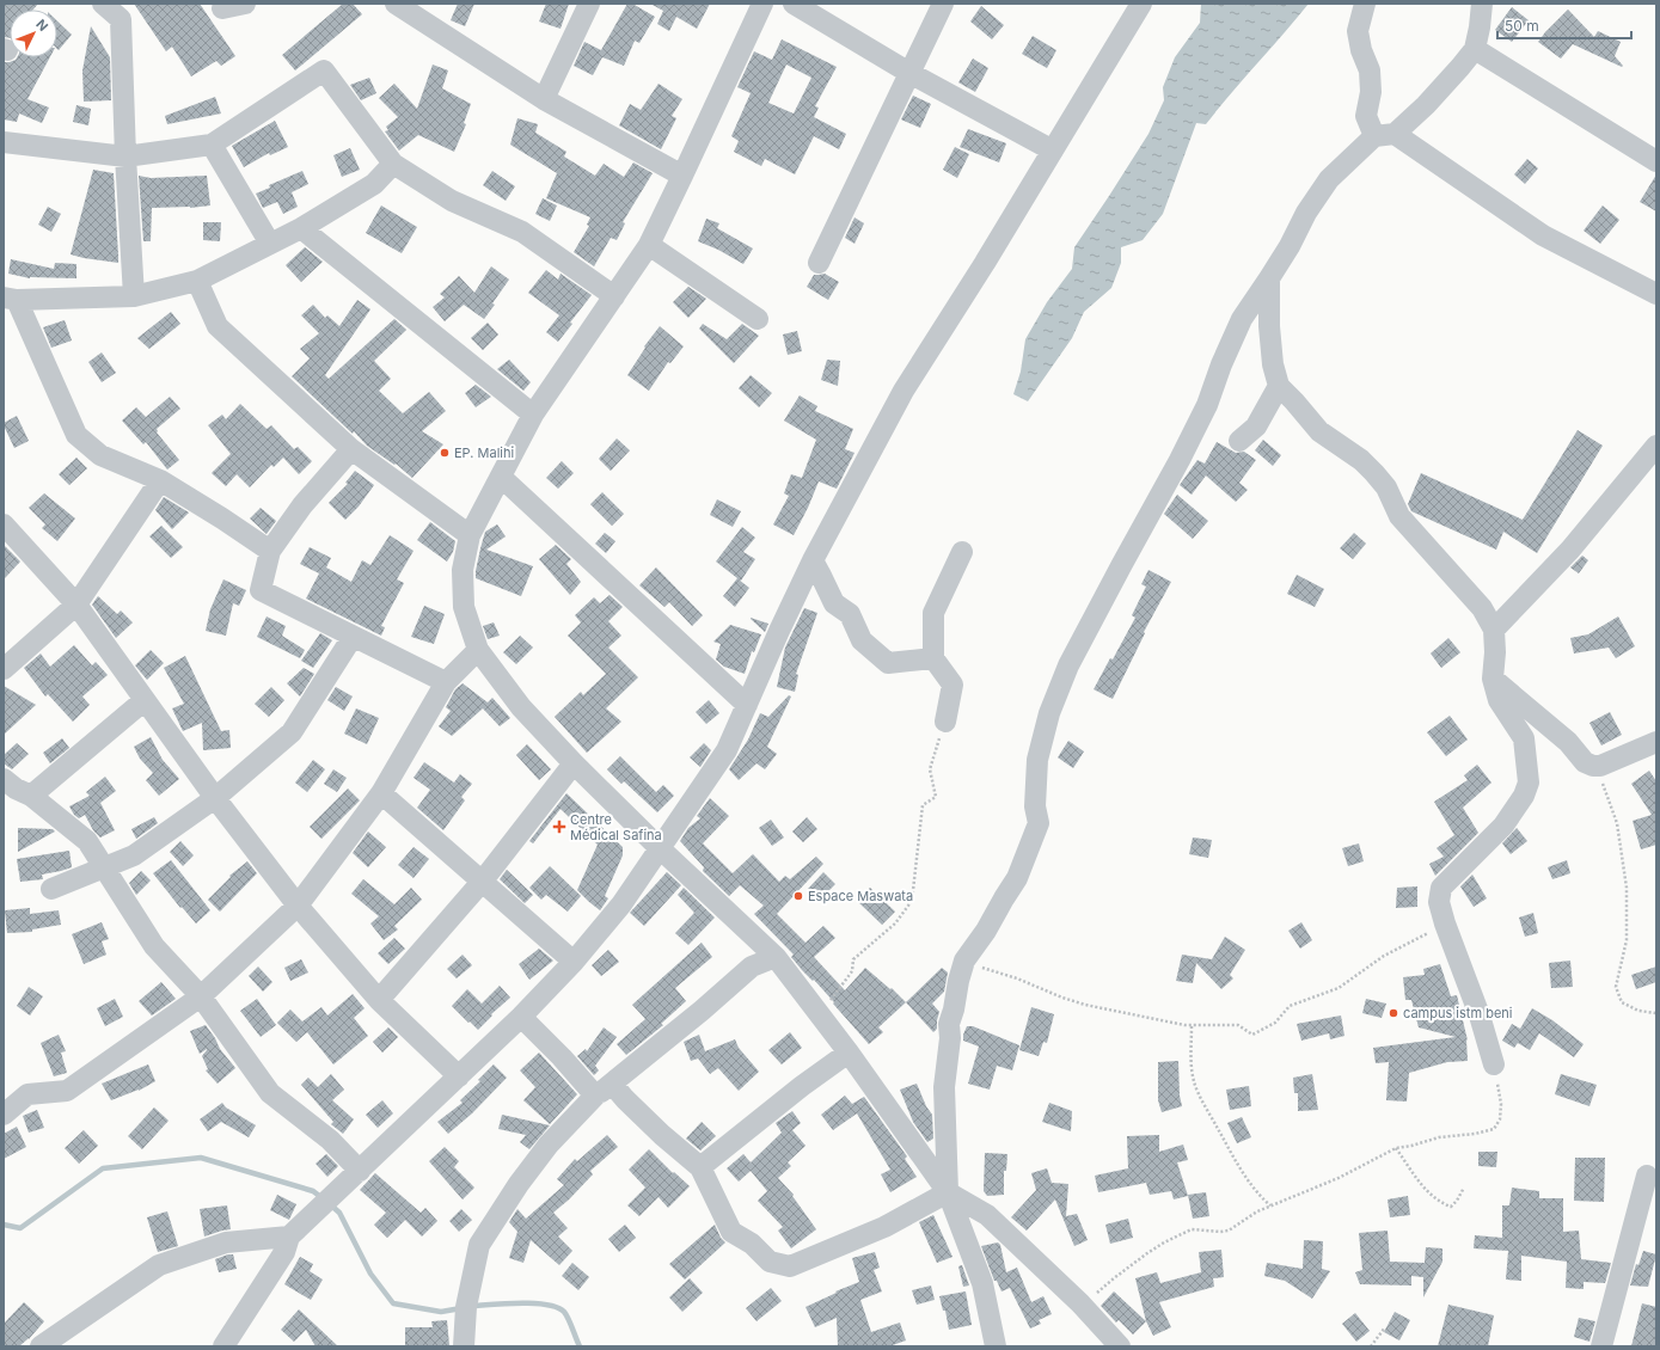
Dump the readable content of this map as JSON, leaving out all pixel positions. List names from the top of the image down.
{
  "places": {
    "other": ["EP. Malihi", "Espace Maswata", "campus istm beni"],
    "health": ["Centre Médical Safina"]
  },
  "scale_bar": "50 m",
  "north": "top right"
}
